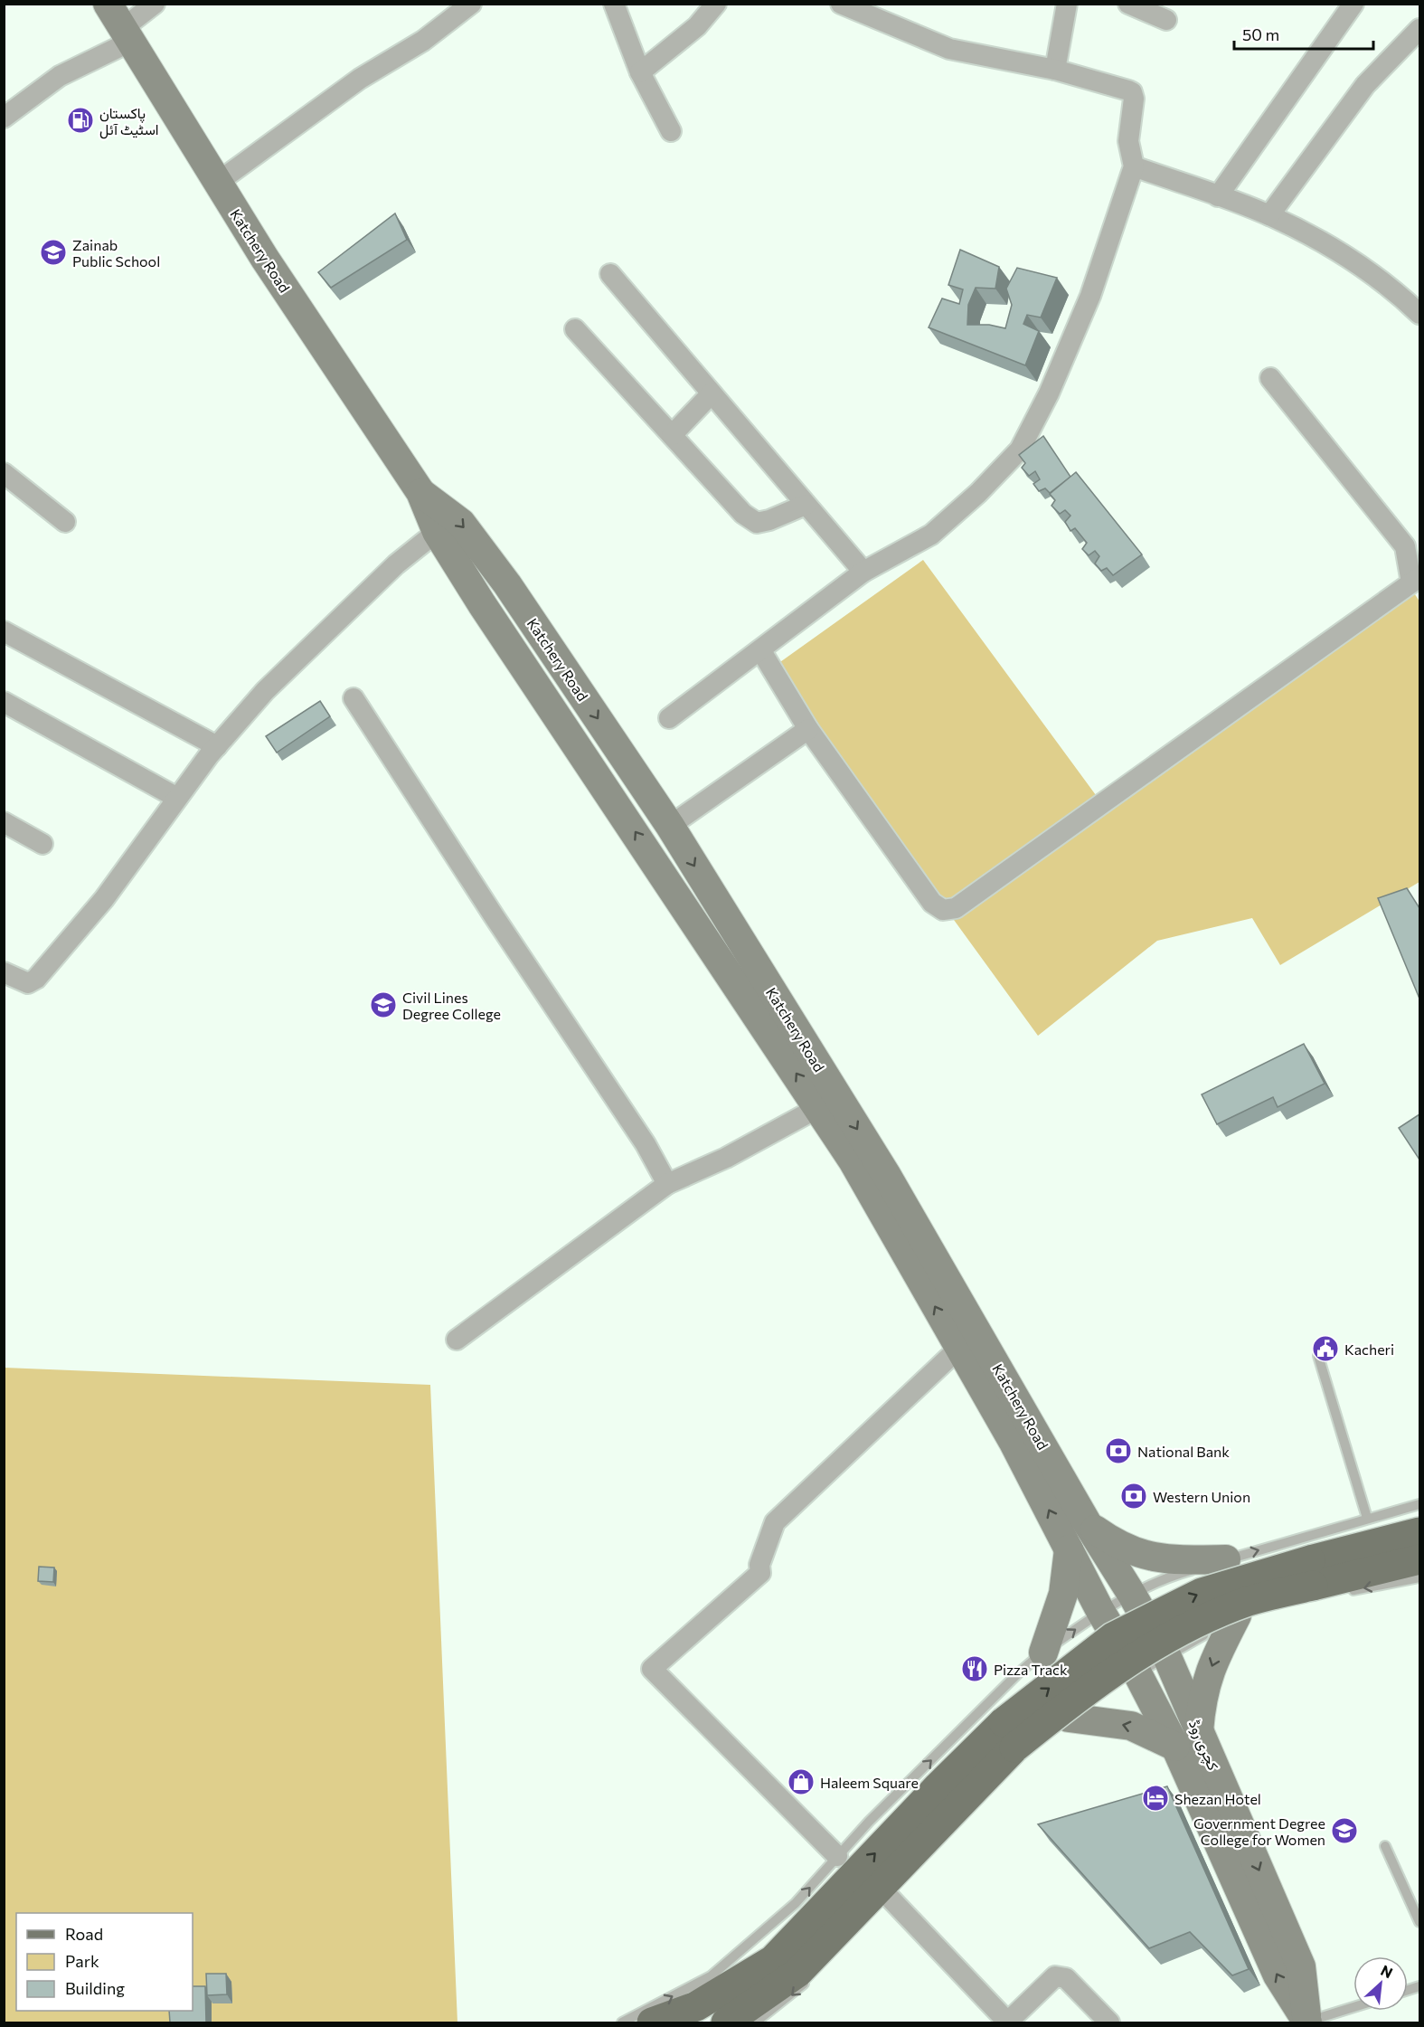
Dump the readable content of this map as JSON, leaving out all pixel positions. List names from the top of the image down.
{
  "streets": {
    "main road": ["Katchery Road", "کچری روڈ"]
  },
  "crossings": [
    ["Katchery Road", "کچری روڈ"]
  ],
  "places": {
    "fuel station": ["پاکستان اسٹیٹ آئل"],
    "school or university": ["Zainab Public School", "Civil Lines Degree College", "Government Degree College for Women"],
    "public building": ["Kacheri"],
    "bank": ["National Bank", "Western Union"],
    "restaurant": ["Pizza Track"],
    "shop": ["Haleem Square"],
    "hotel": ["Shezan Hotel"]
  },
  "legend": ["Road", "Park", "Building"],
  "scale_bar": "50 m",
  "north": "top right"
}
